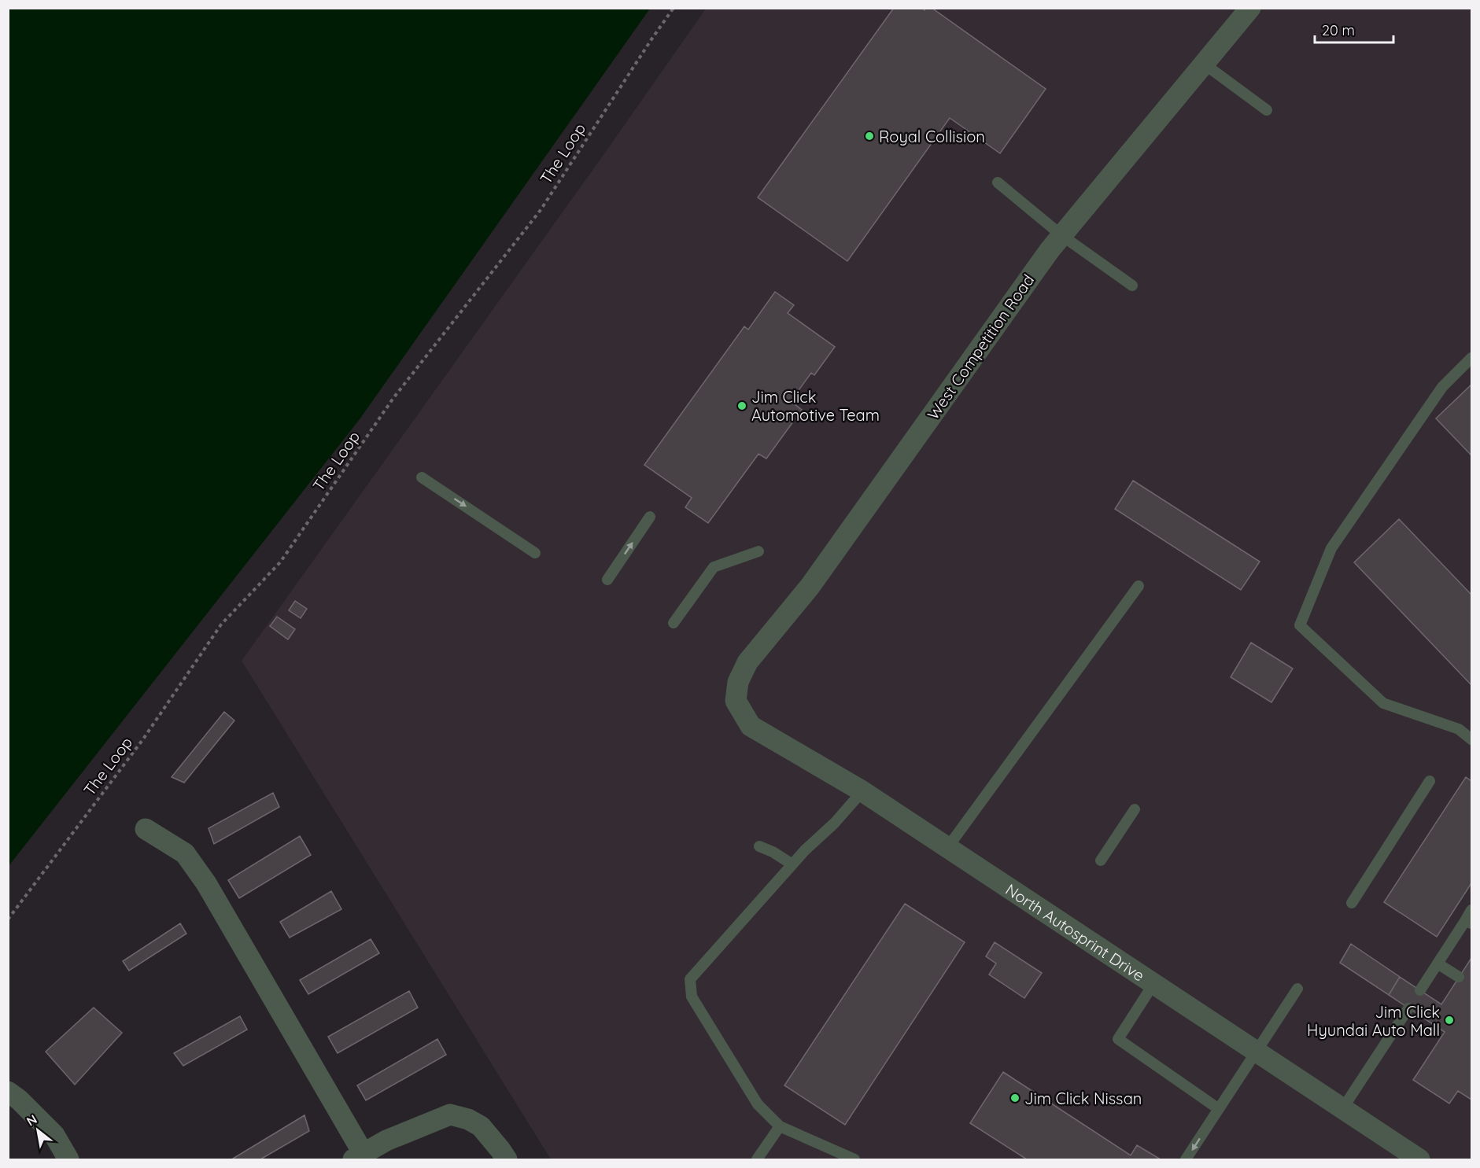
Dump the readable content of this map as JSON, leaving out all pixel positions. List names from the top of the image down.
{
  "streets": {
    "street": ["West Competition Road", "North Autosprint Drive"],
    "path": ["The Loop"]
  },
  "crossings": [
    ["West Competition Road", "North Autosprint Drive"]
  ],
  "places": [
    "Royal Collision",
    "Jim Click Automotive Team",
    "Jim Click Hyundai Auto Mall",
    "Jim Click Nissan"
  ],
  "scale_bar": "20 m",
  "north": "top left"
}
